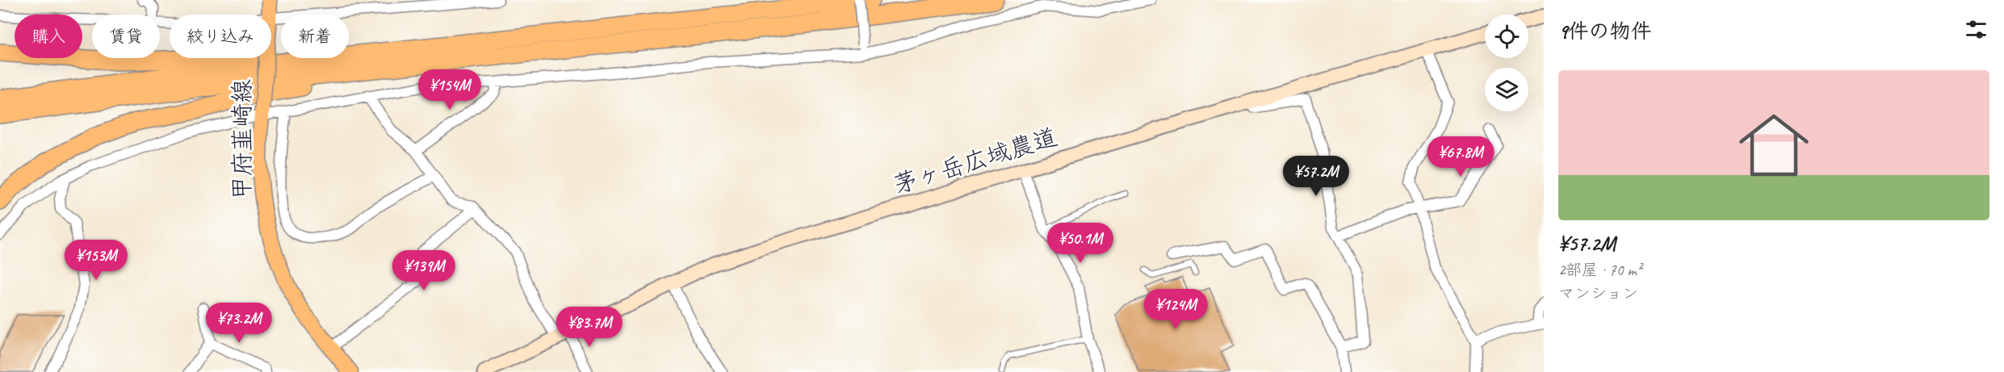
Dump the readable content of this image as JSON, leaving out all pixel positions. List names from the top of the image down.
{
  "streets": {
    "main road": ["甲府韮崎線"],
    "street": ["茅ヶ岳広域農道"]
  },
  "page": {
    "heading": "9件の物件",
    "chip": [
      "購入",
      "賃貸",
      "絞り込み",
      "新着"
    ],
    "list": [
      {
        "name": "¥57.2M",
        "note": "2部屋 · 70 m² · マンション"
      }
    ],
    "price": [
      "¥154M",
      "¥67.8M",
      "¥57.2M",
      "¥50.1M",
      "¥153M",
      "¥139M",
      "¥124M",
      "¥73.2M",
      "¥83.7M"
    ]
  }
}
